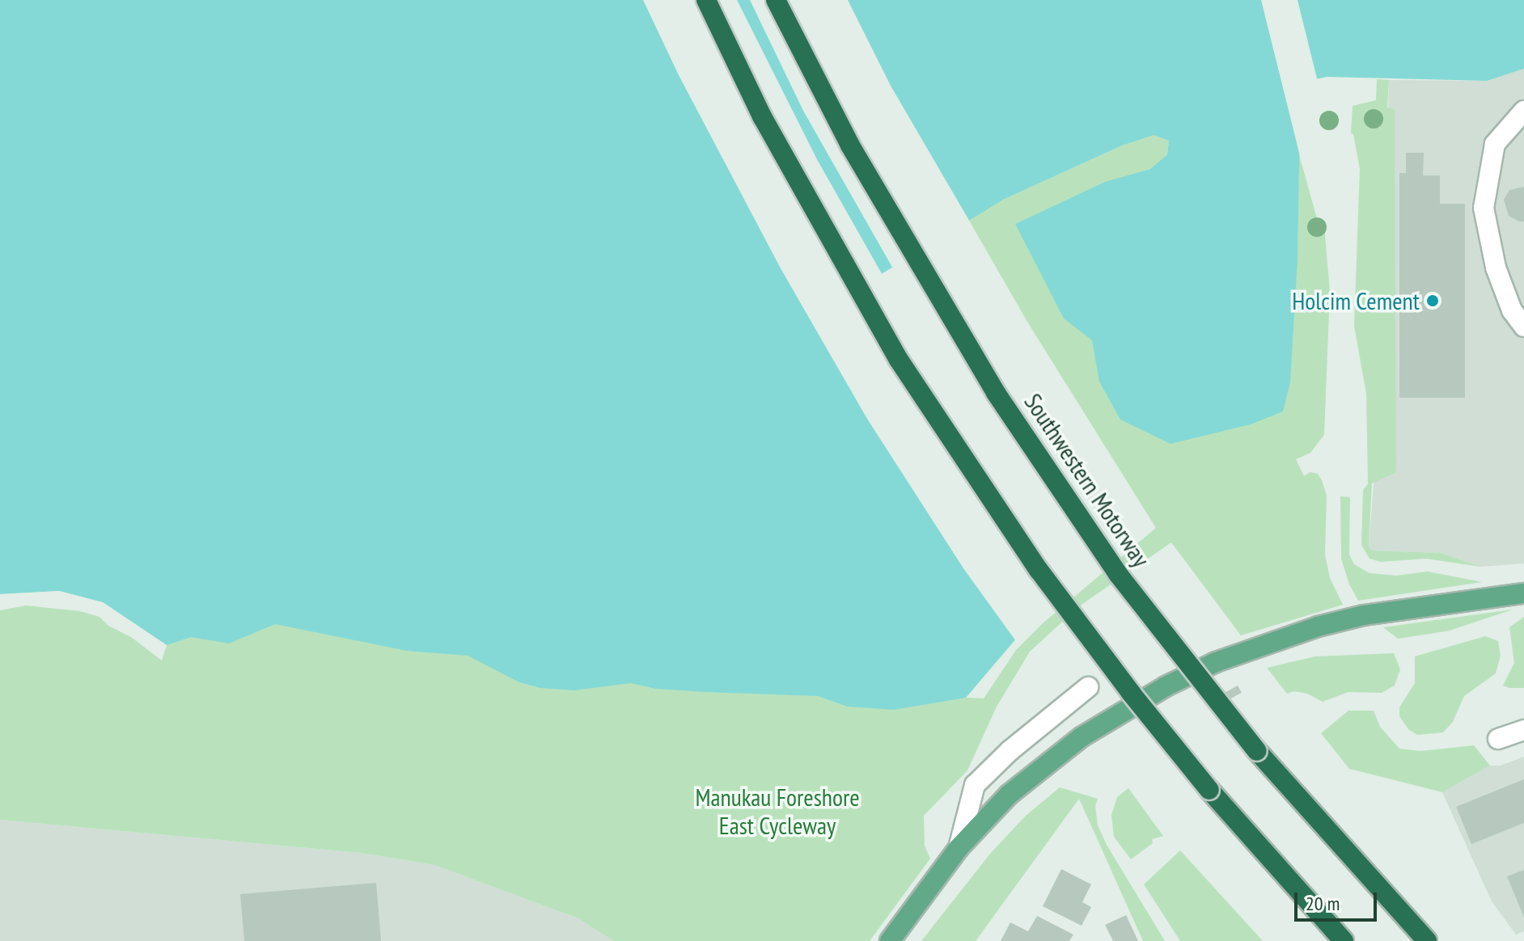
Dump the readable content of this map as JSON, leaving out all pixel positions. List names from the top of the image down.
{
  "streets": {
    "highway": ["Southwestern Motorway"]
  },
  "parks": ["Manukau Foreshore East Cycleway"],
  "places": ["Holcim Cement"],
  "scale_bar": "20 m"
}
